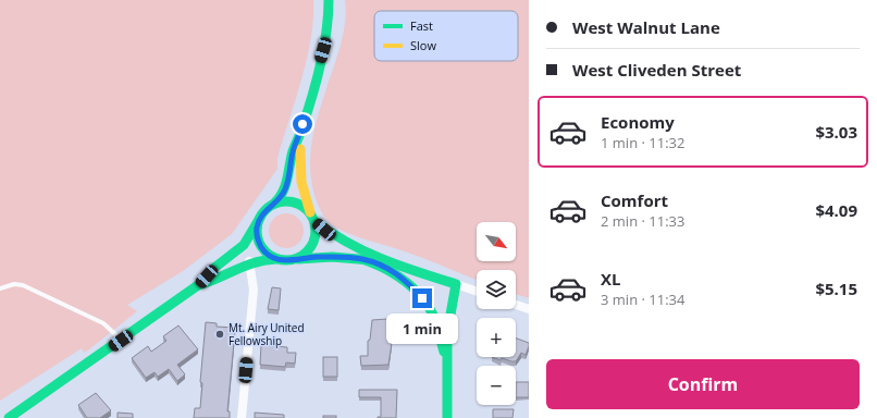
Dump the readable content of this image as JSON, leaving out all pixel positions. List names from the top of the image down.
{
  "places": ["Mt. Airy United Fellowship"],
  "legend": ["Fast", "Slow"],
  "north": "bottom right",
  "page": {
    "banner": ["West Walnut Lane", "West Cliveden Street"],
    "list": [
      {
        "name": "Economy",
        "note": "1 min · 11:32",
        "value": "$3.03"
      },
      {
        "name": "Comfort",
        "note": "2 min · 11:33",
        "value": "$4.09"
      },
      {
        "name": "XL",
        "note": "3 min · 11:34",
        "value": "$5.15"
      }
    ],
    "map_buttons": ["+", "−"],
    "bubble": "1 min",
    "buttons": "Confirm"
  }
}
